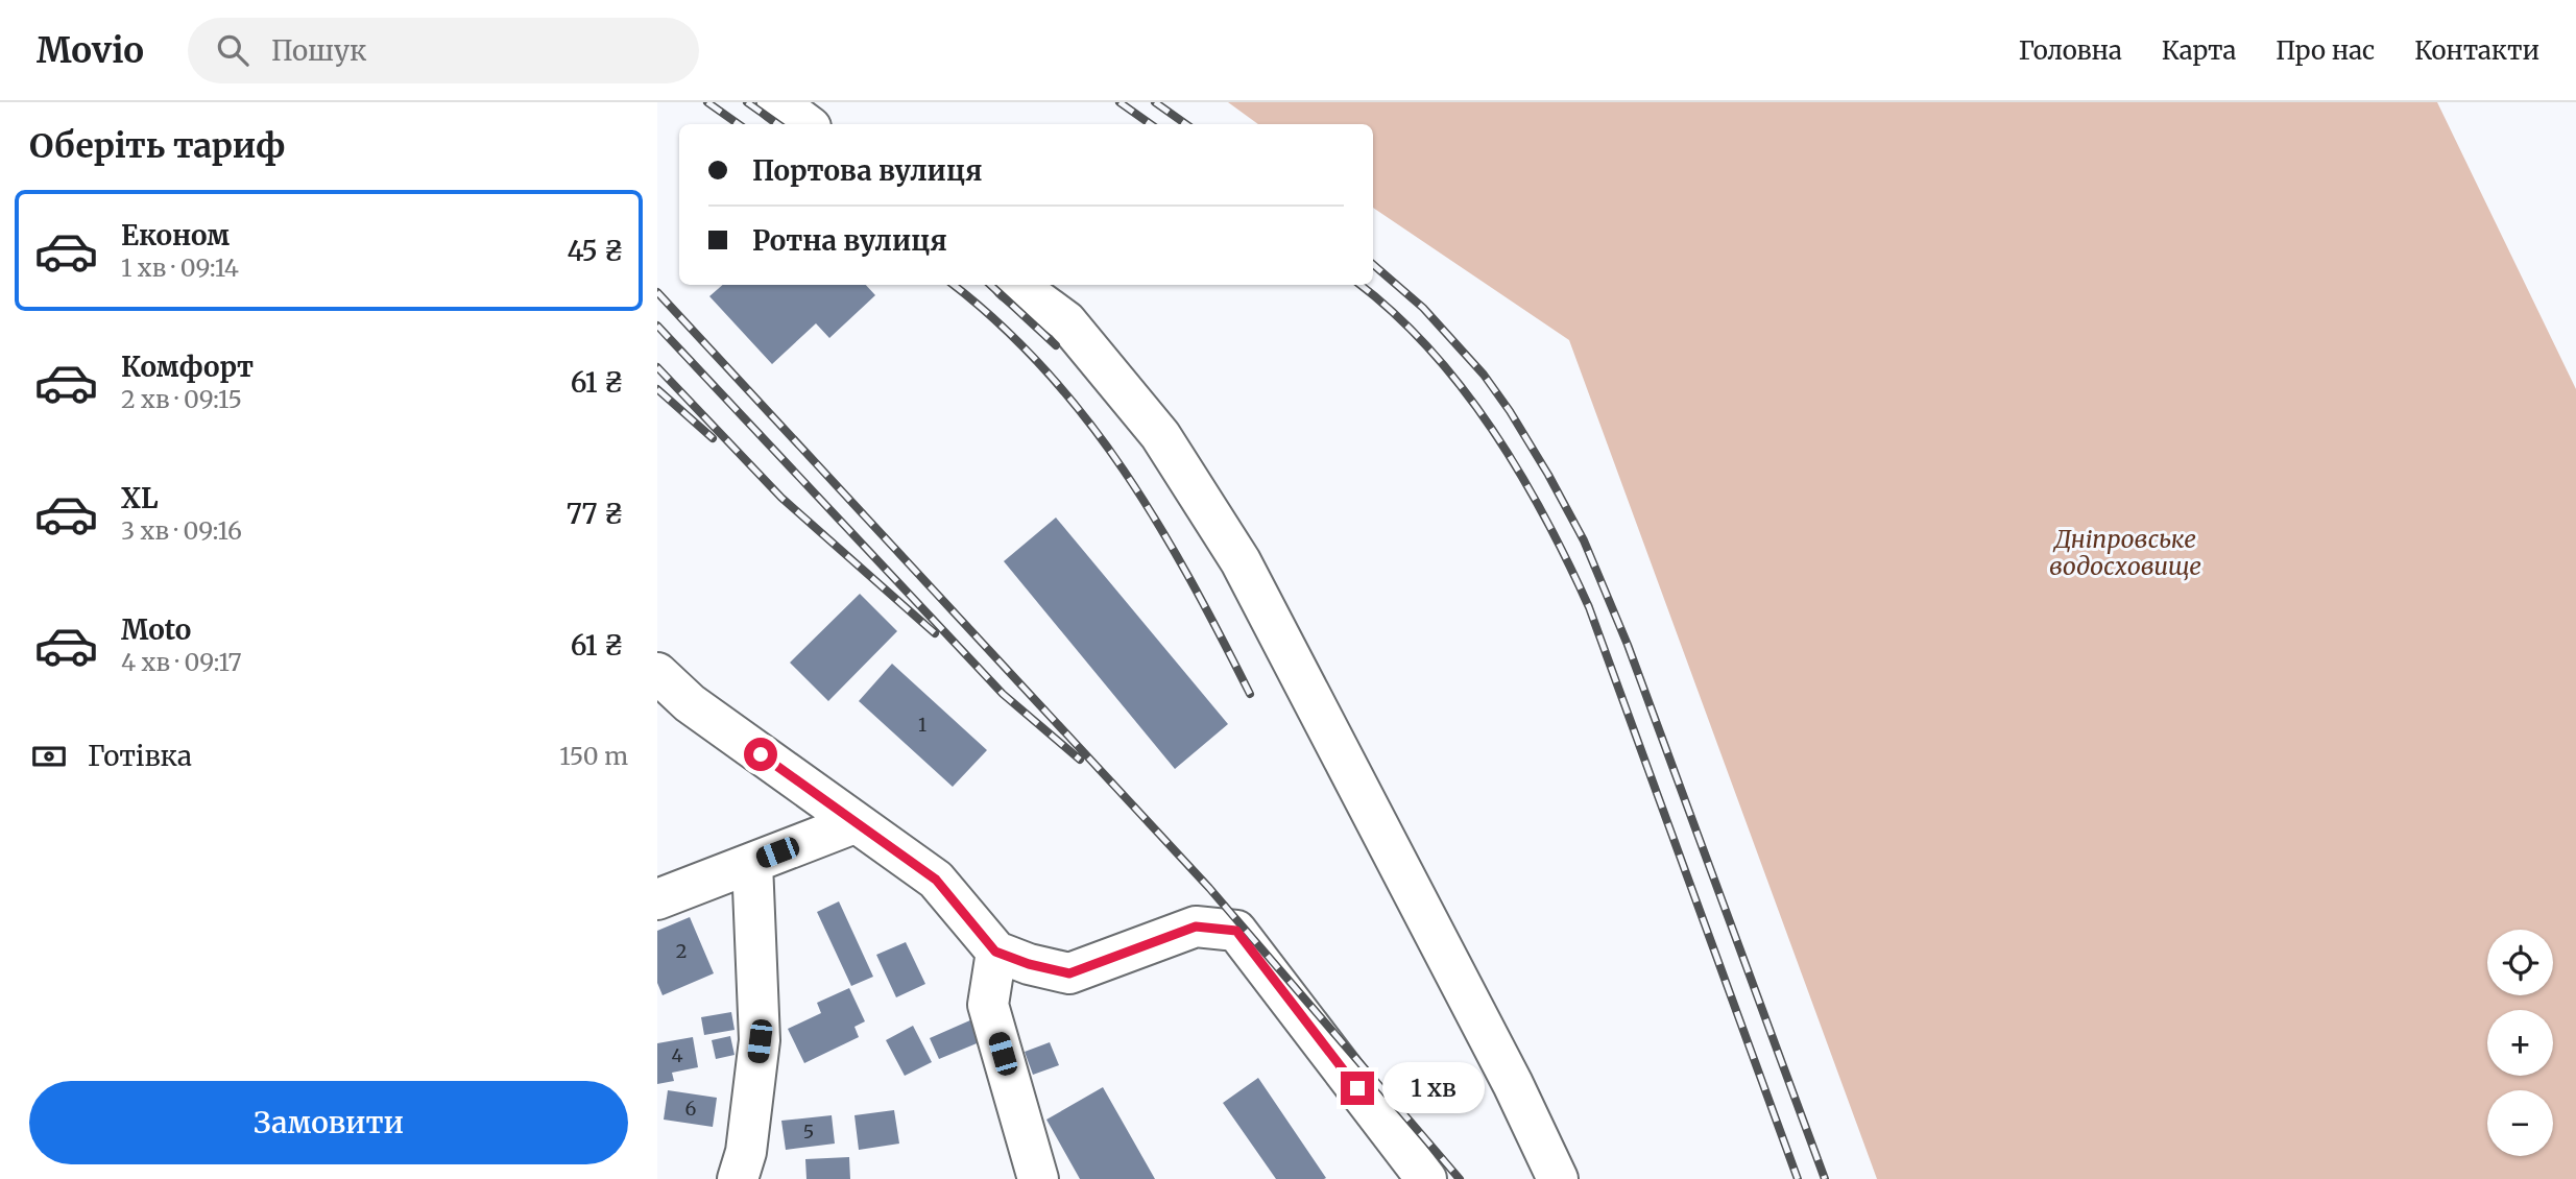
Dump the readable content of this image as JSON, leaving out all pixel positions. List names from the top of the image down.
{
  "water": ["Дніпровське водосховище"],
  "house_numbers": [
    "1",
    "2",
    "4",
    "6",
    "5"
  ],
  "page": {
    "header": "Movio",
    "search": "Пошук",
    "nav": [
      "Головна",
      "Карта",
      "Про нас",
      "Контакти"
    ],
    "heading": "Оберіть тариф",
    "banner": ["Портова вулиця", "Ротна вулиця"],
    "list": [
      {
        "name": "Економ",
        "note": "1 хв · 09:14",
        "value": "45 ₴"
      },
      {
        "name": "Комфорт",
        "note": "2 хв · 09:15",
        "value": "61 ₴"
      },
      {
        "name": "XL",
        "note": "3 хв · 09:16",
        "value": "77 ₴"
      },
      {
        "name": "Moto",
        "note": "4 хв · 09:17",
        "value": "61 ₴"
      }
    ],
    "pay": ["Готівка", "150 m"],
    "map_buttons": ["+", "−"],
    "bubble": "1 хв",
    "buttons": "Замовити"
  }
}
